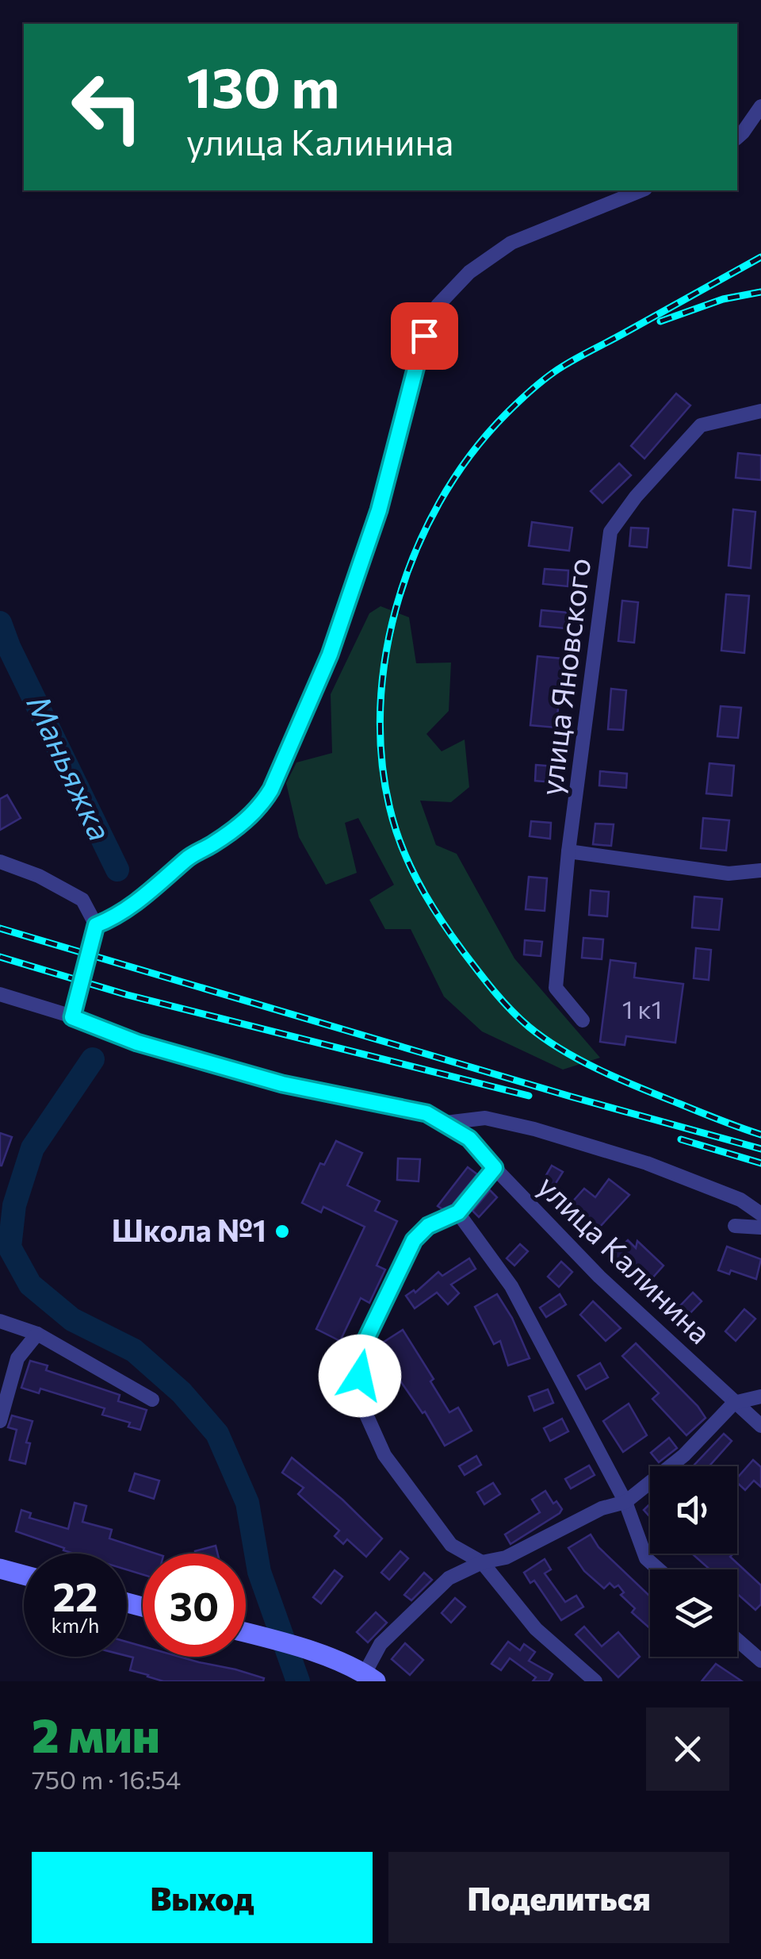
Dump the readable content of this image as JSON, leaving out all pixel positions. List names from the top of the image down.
{
  "streets": {
    "street": ["улица Яновского", "улица Калинина"]
  },
  "water": ["Маньяжка"],
  "places": ["Школа №1"],
  "house_numbers": ["1 к1"],
  "page": {
    "turn": ["130 m", "улица Калинина"],
    "speed": "22 km/h",
    "limit": "30",
    "heading": ["2 мин", "750 m · 16:54"],
    "buttons": ["Выход", "Поделиться"]
  }
}
